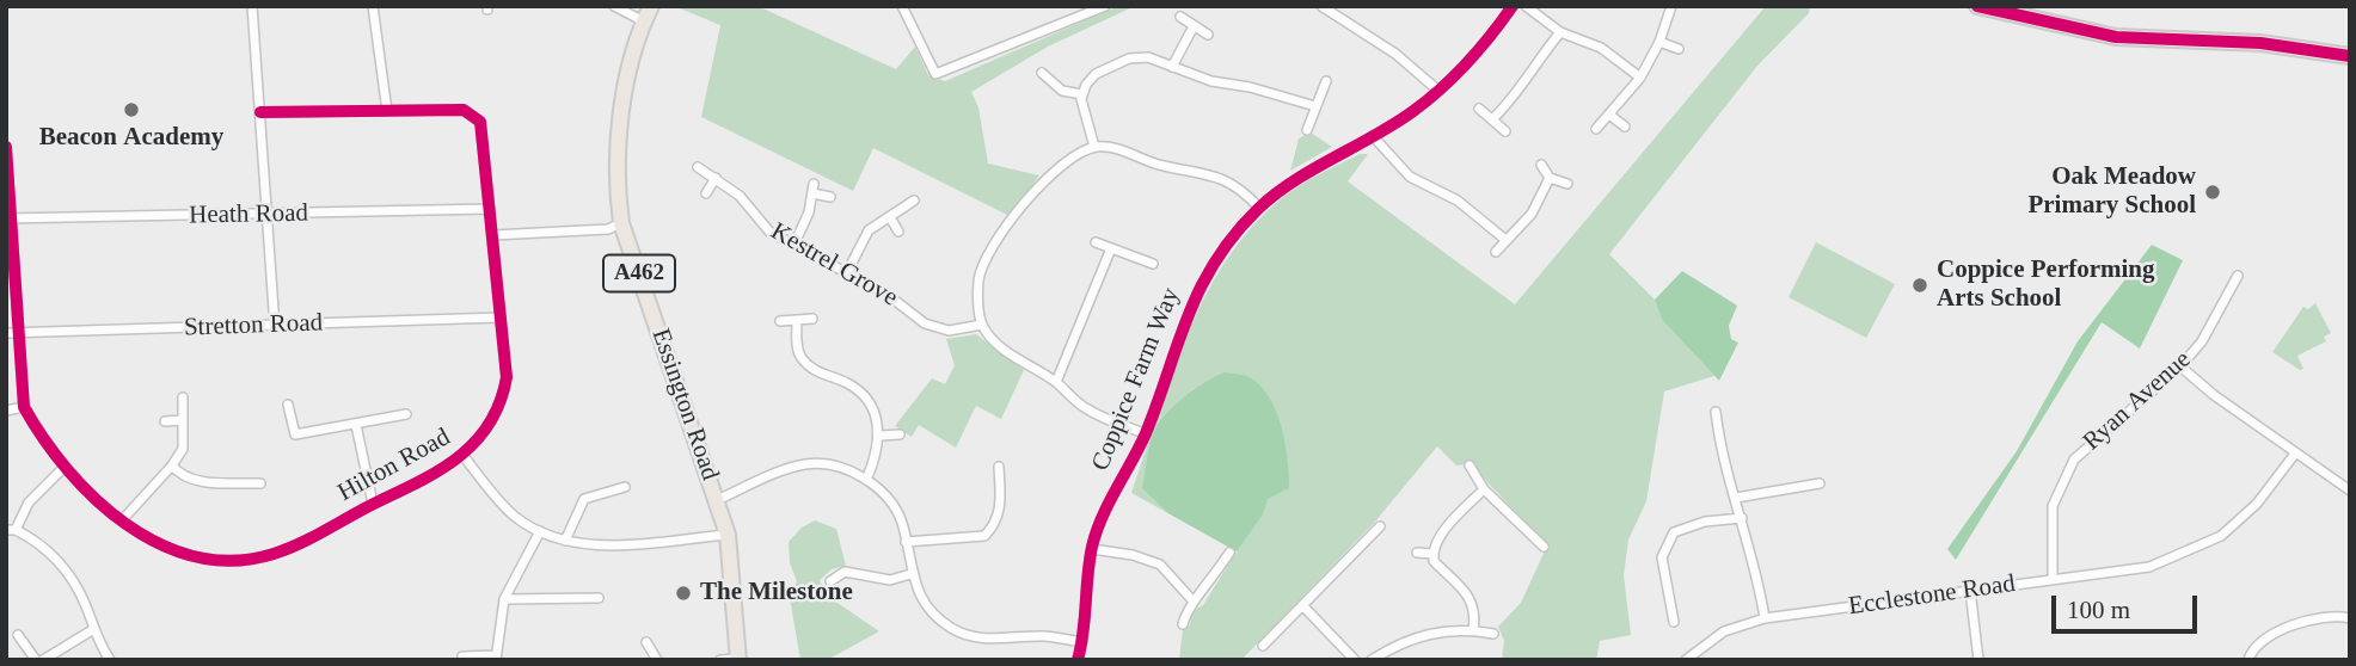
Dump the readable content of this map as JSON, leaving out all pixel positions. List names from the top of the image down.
{
  "streets": {
    "main road": ["A462", "Essington Road"],
    "street": [
      "Heath Road",
      "Kestrel Grove",
      "Stretton Road",
      "Coppice Farm Way",
      "Ryan Avenue",
      "Hilton Road",
      "Ecclestone Road"
    ]
  },
  "crossings": [
    ["Heath Road", "Hilton Road"],
    ["Stretton Road", "Hilton Road"],
    ["Ryan Avenue", "Ecclestone Road"]
  ],
  "places": [
    "Beacon Academy",
    "Oak Meadow Primary School",
    "Coppice Performing Arts School",
    "The Milestone"
  ],
  "scale_bar": "100 m"
}
